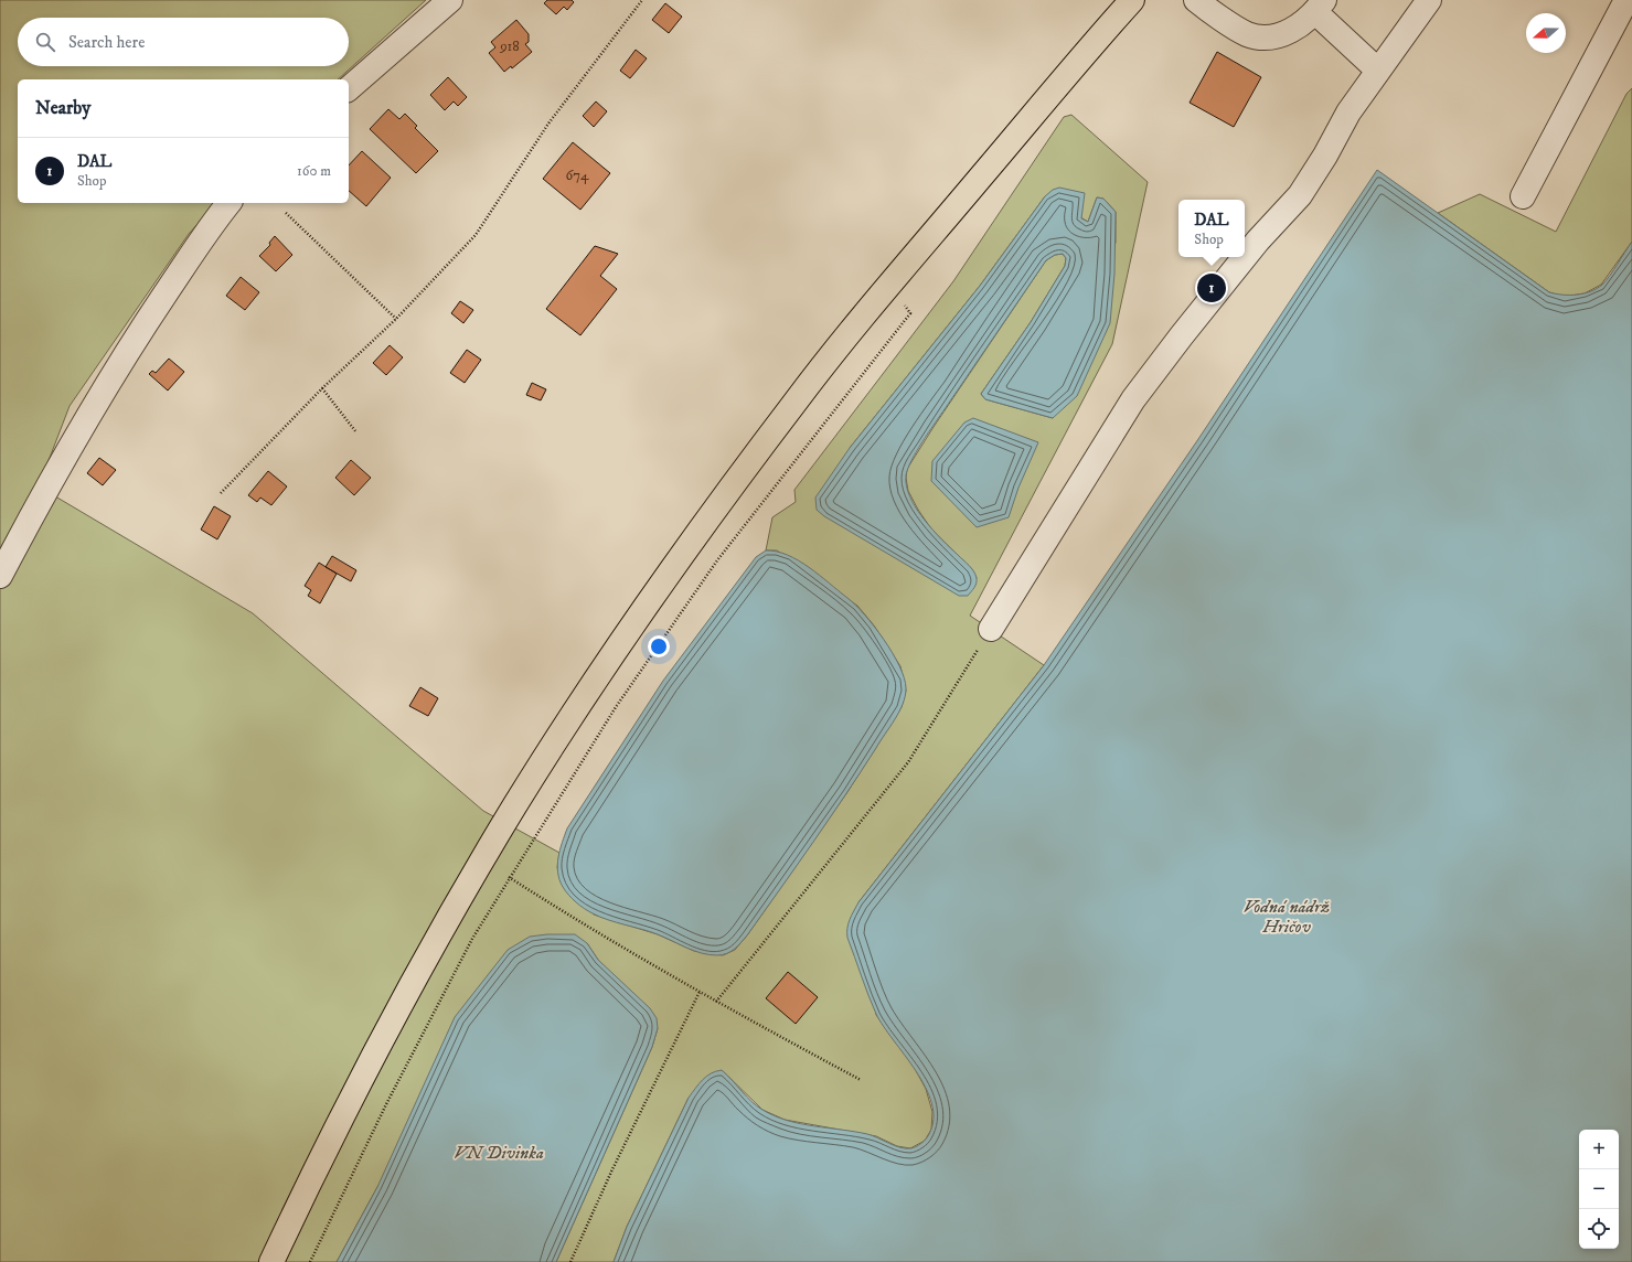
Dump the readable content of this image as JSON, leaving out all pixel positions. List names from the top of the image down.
{
  "water": ["Vodná nádrž Hričov", "VN Divinka"],
  "house_numbers": ["918", "674"],
  "north": "left",
  "page": {
    "search": "Search here",
    "heading": "Nearby",
    "list": [
      {
        "mark": "1",
        "name": "DAL",
        "note": "Shop",
        "value": "160 m"
      }
    ],
    "popup": ["DAL", "Shop"],
    "pins": "1",
    "map_buttons": ["+", "−"]
  }
}
